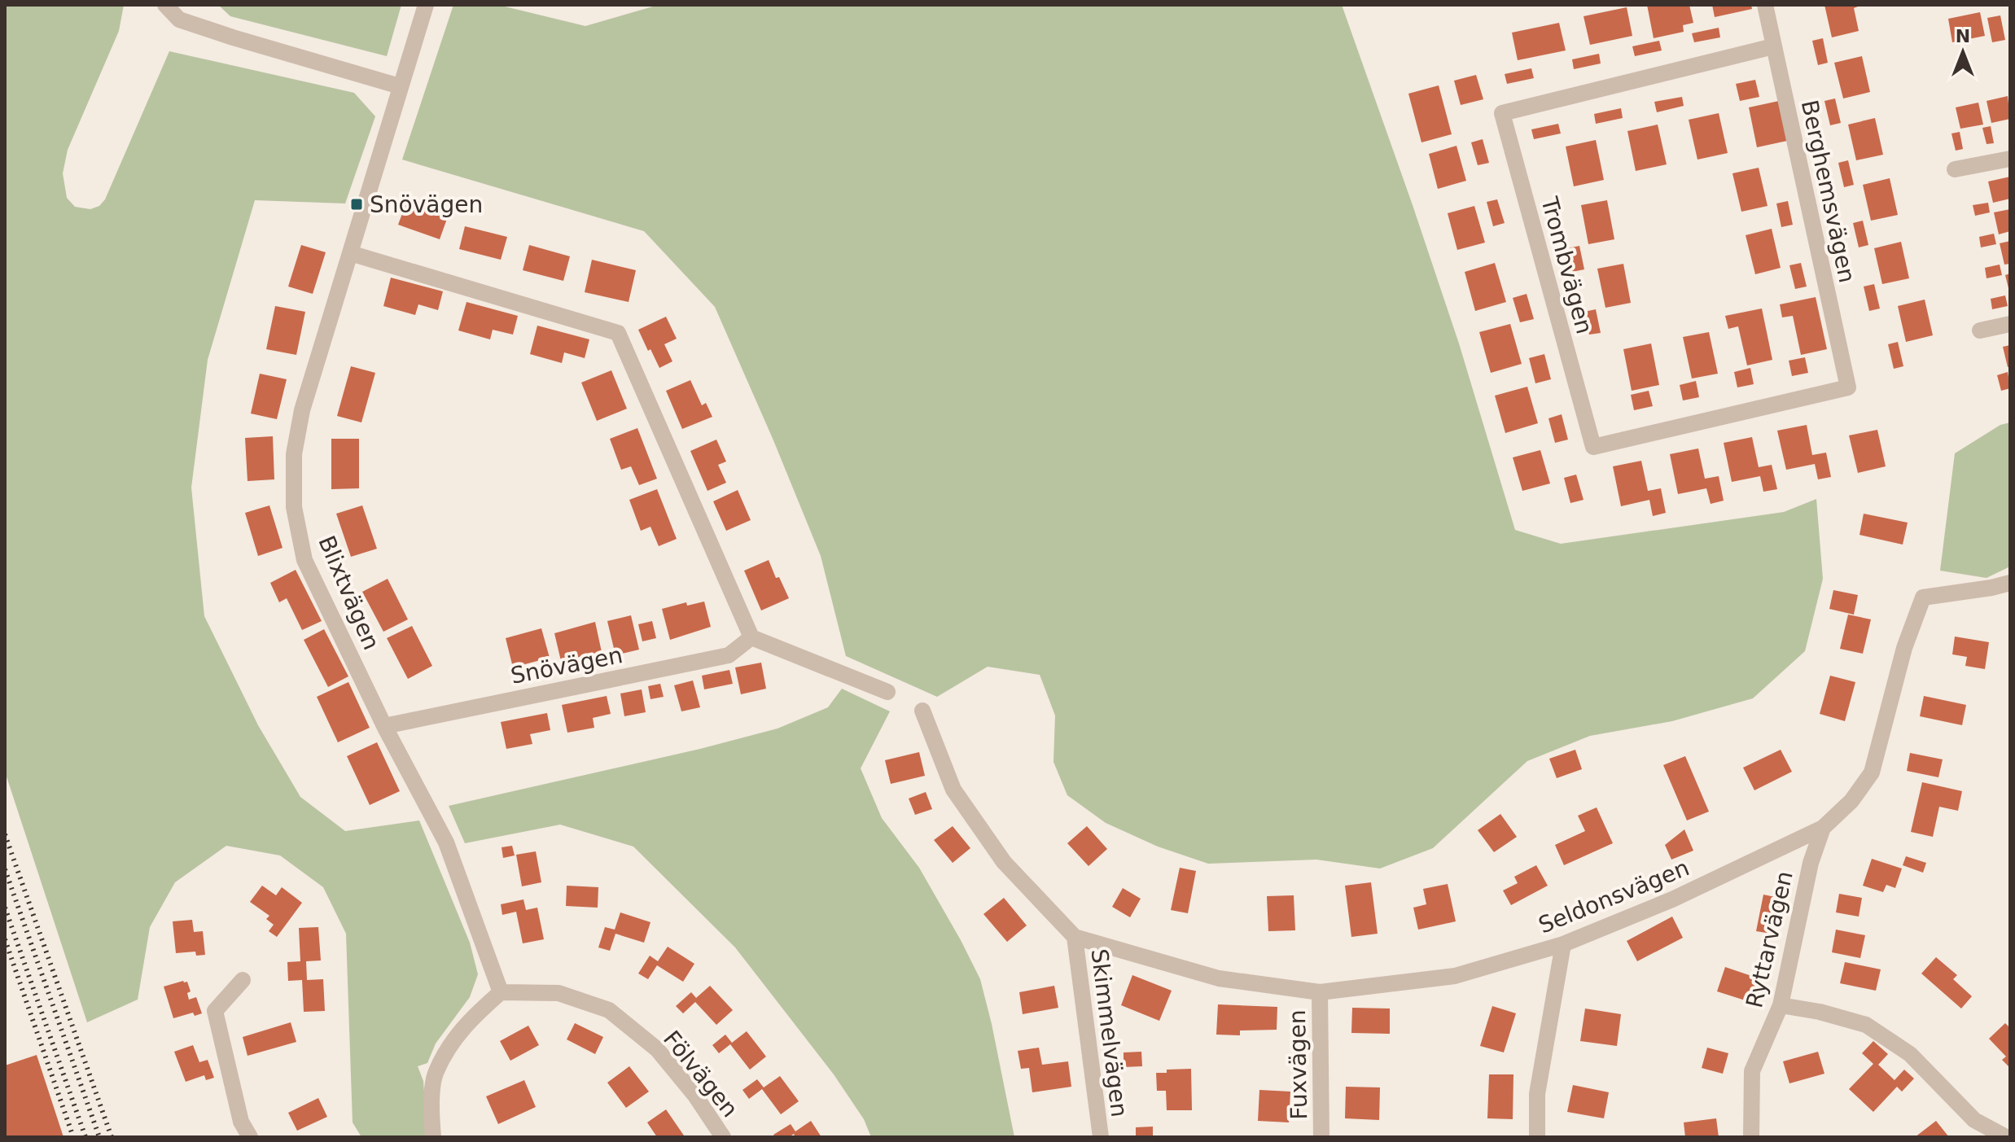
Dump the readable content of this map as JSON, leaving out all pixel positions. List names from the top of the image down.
{
  "streets": {
    "street": [
      "Berghemsvägen",
      "Trombvägen",
      "Blixtvägen",
      "Snövägen",
      "Seldonsvägen",
      "Ryttarvägen",
      "Skimmelvägen",
      "Fuxvägen",
      "Fölvägen"
    ]
  },
  "crossings": [
    ["Berghemsvägen", "Trombvägen"],
    ["Blixtvägen", "Snövägen"],
    ["Blixtvägen", "Fölvägen"],
    ["Seldonsvägen", "Ryttarvägen"],
    ["Seldonsvägen", "Skimmelvägen"],
    ["Seldonsvägen", "Fuxvägen"]
  ],
  "places": {
    "transit": ["Snövägen"]
  },
  "north": "top"
}
